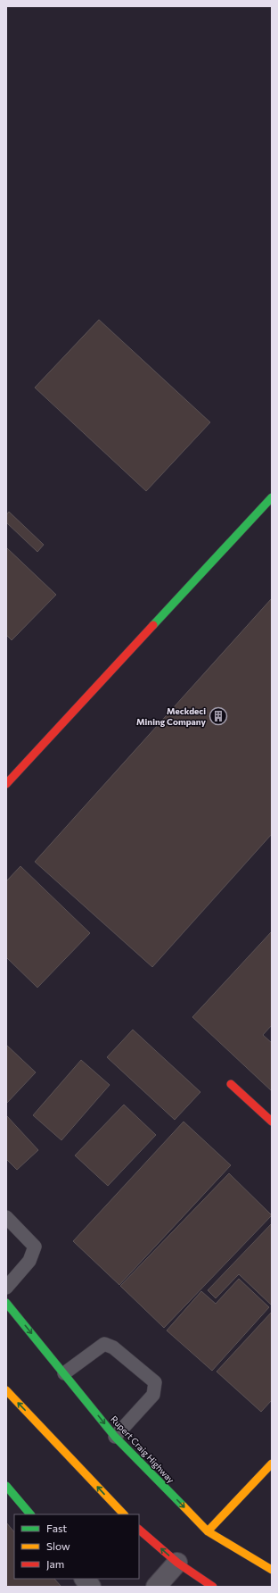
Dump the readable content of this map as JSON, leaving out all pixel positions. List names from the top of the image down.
{
  "streets": {
    "main road": ["Rupert Craig Highway"]
  },
  "places": {
    "building": ["Meckdeci Mining Company"]
  },
  "legend": ["Fast", "Slow", "Jam"]
}
